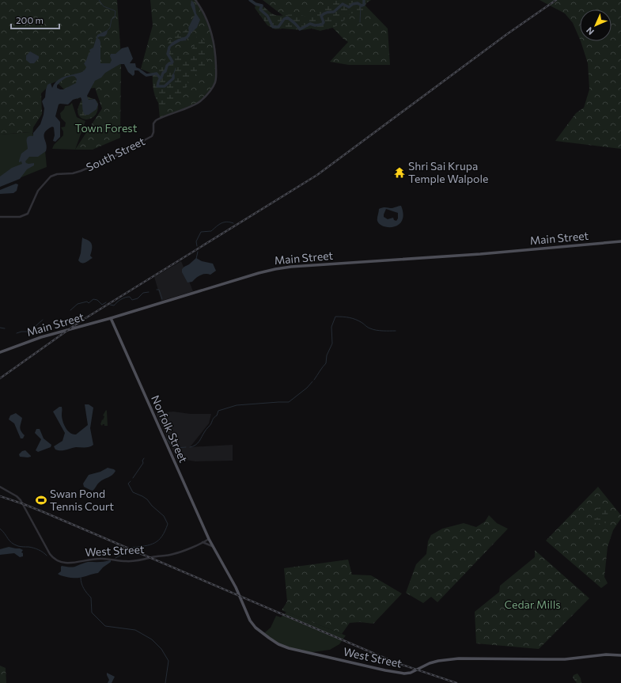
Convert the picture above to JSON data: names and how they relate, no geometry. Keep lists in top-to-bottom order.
{
  "streets": {
    "main road": ["Main Street", "Norfolk Street", "West Street"],
    "street": ["South Street"]
  },
  "crossings": [
    ["Main Street", "Norfolk Street"],
    ["Norfolk Street", "West Street"]
  ],
  "parks": ["Town Forest", "Cedar Mills"],
  "places": {
    "temple": ["Shri Sai Krupa Temple Walpole"],
    "sports": ["Swan Pond Tennis Court"]
  },
  "scale_bar": "200 m",
  "north": "bottom left"
}
